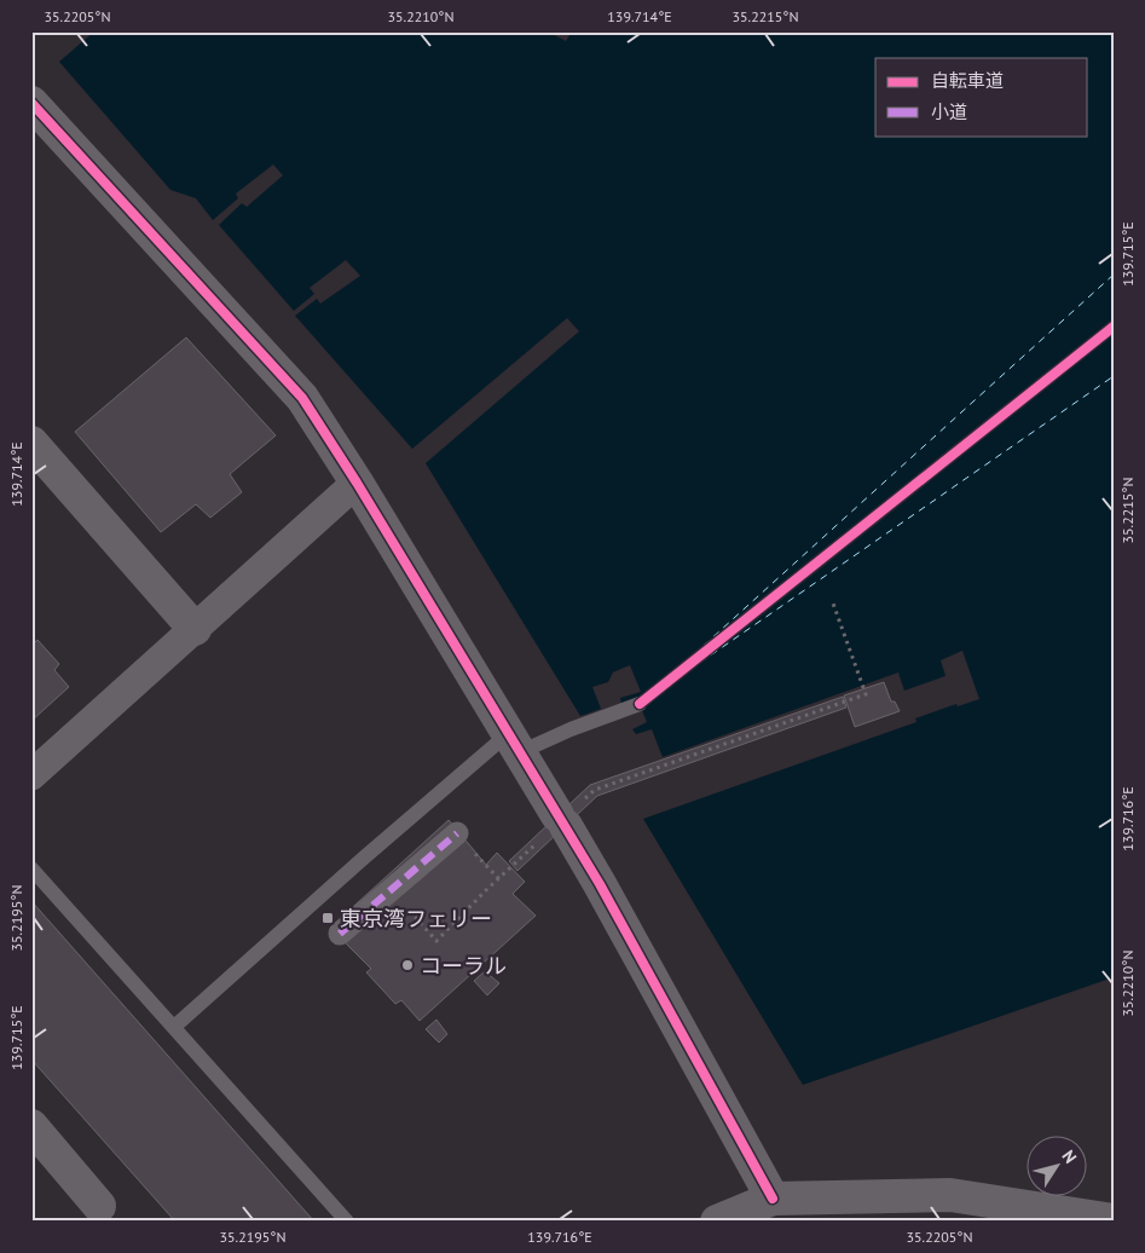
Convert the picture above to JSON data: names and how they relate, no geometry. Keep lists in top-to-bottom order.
{
  "places": {
    "transit": ["東京湾フェリー"],
    "other": ["コーラル"]
  },
  "legend": ["自転車道", "小道"],
  "north": "top right",
  "coordinates": [
    "35.2205°N",
    "35.2210°N",
    "139.714°E",
    "35.2215°N",
    "139.715°E",
    "139.716°E",
    "35.2195°N"
  ]
}
